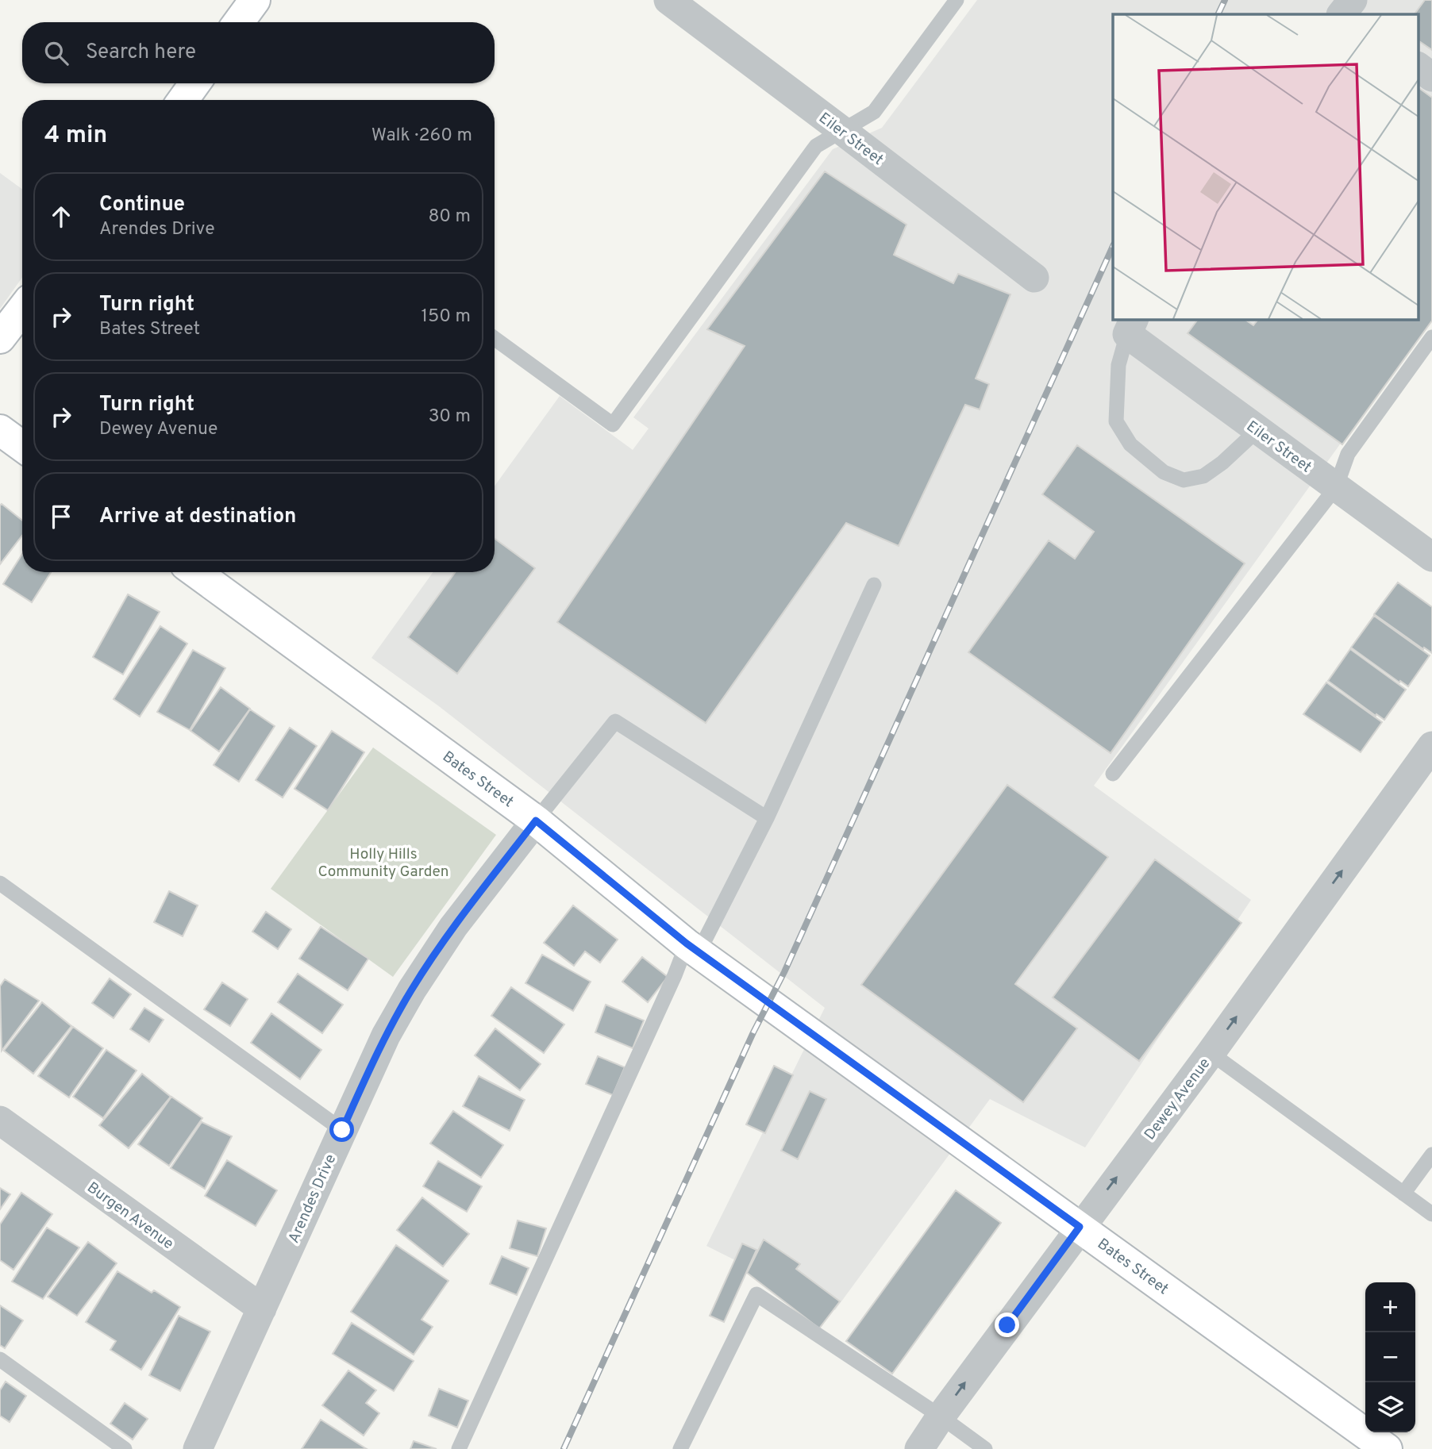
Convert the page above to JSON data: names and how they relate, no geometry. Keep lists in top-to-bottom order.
{
  "streets": {
    "main road": ["Bates Street"],
    "street": [
      "Eiler Street",
      "Dewey Avenue",
      "Arendes Drive",
      "Burgen Avenue"
    ]
  },
  "crossings": [
    ["Bates Street", "Dewey Avenue"],
    ["Bates Street", "Arendes Drive"],
    ["Arendes Drive", "Burgen Avenue"]
  ],
  "one_way": ["Dewey Avenue"],
  "parks": ["Holly Hills Community Garden"],
  "page": {
    "search": "Search here",
    "heading": ["4 min", "Walk · 260 m"],
    "list": [
      ["Continue", "Arendes Drive", "80 m"],
      ["Turn right", "Bates Street", "150 m"],
      ["Turn right", "Dewey Avenue", "30 m"],
      "Arrive at destination"
    ],
    "map_buttons": ["+", "−"]
  }
}
